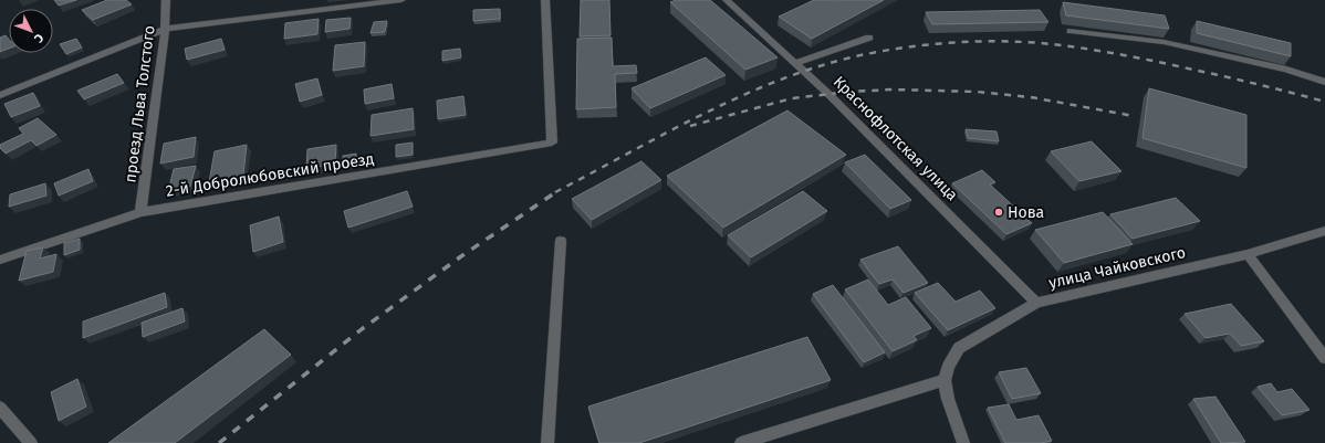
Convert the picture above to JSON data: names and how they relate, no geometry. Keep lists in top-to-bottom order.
{
  "streets": {
    "street": [
      "проезд Льва Толстого",
      "Краснофлотская улица",
      "2-й Добролюбовский проезд",
      "улица Чайковского"
    ]
  },
  "crossings": [
    ["проезд Льва Толстого", "2-й Добролюбовский проезд"],
    ["Краснофлотская улица", "улица Чайковского"]
  ],
  "places": ["Нова"],
  "north": "bottom right"
}
